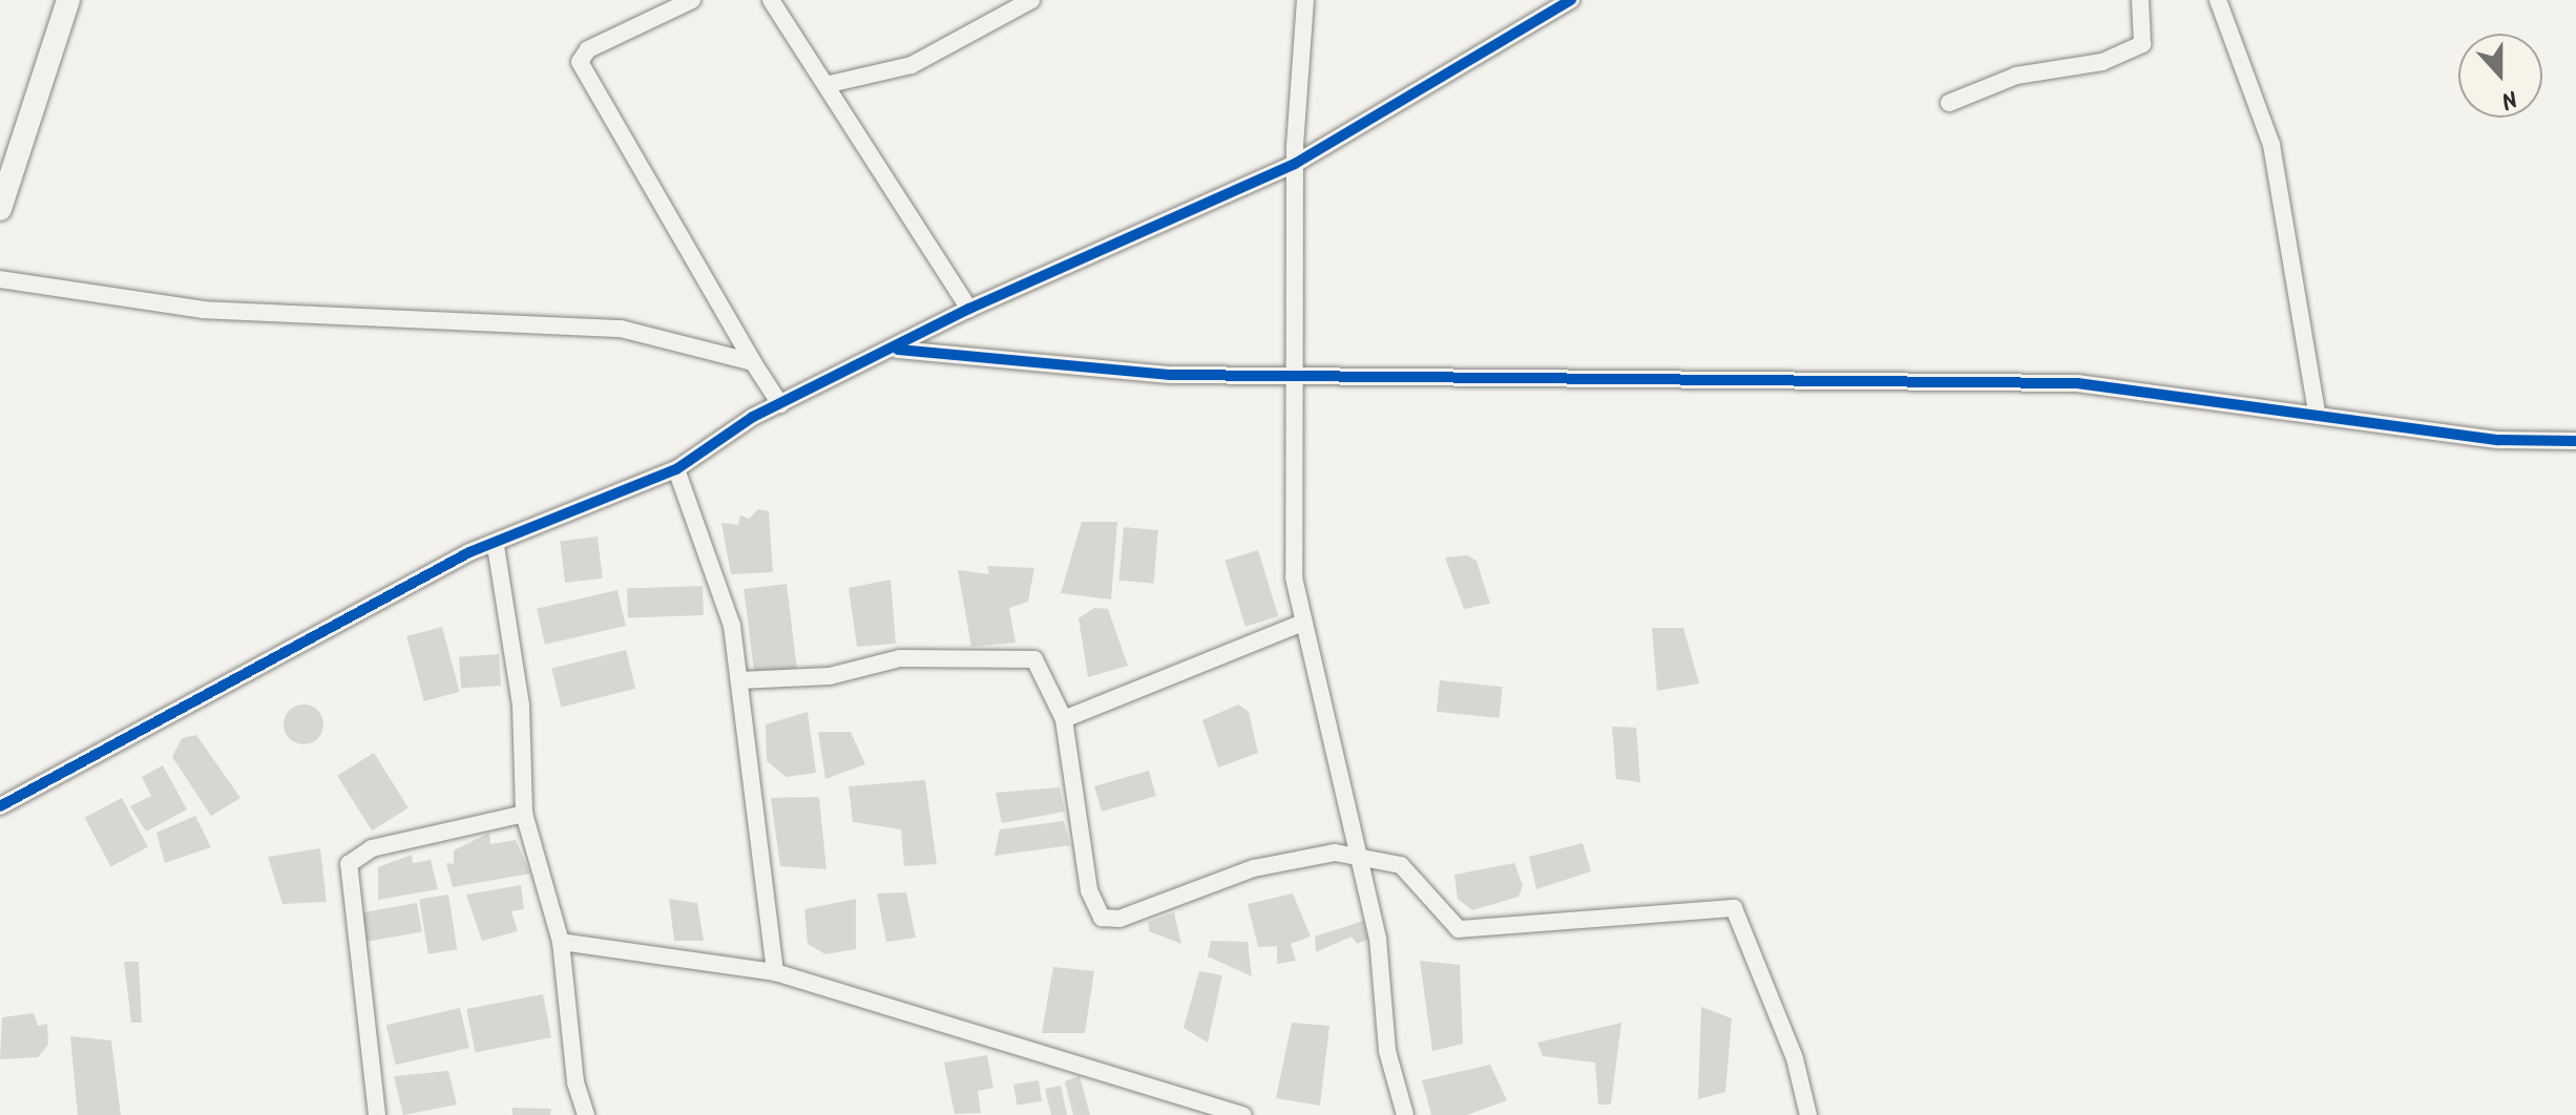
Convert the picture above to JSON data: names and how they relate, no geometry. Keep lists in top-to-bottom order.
{
  "north": "bottom"
}
